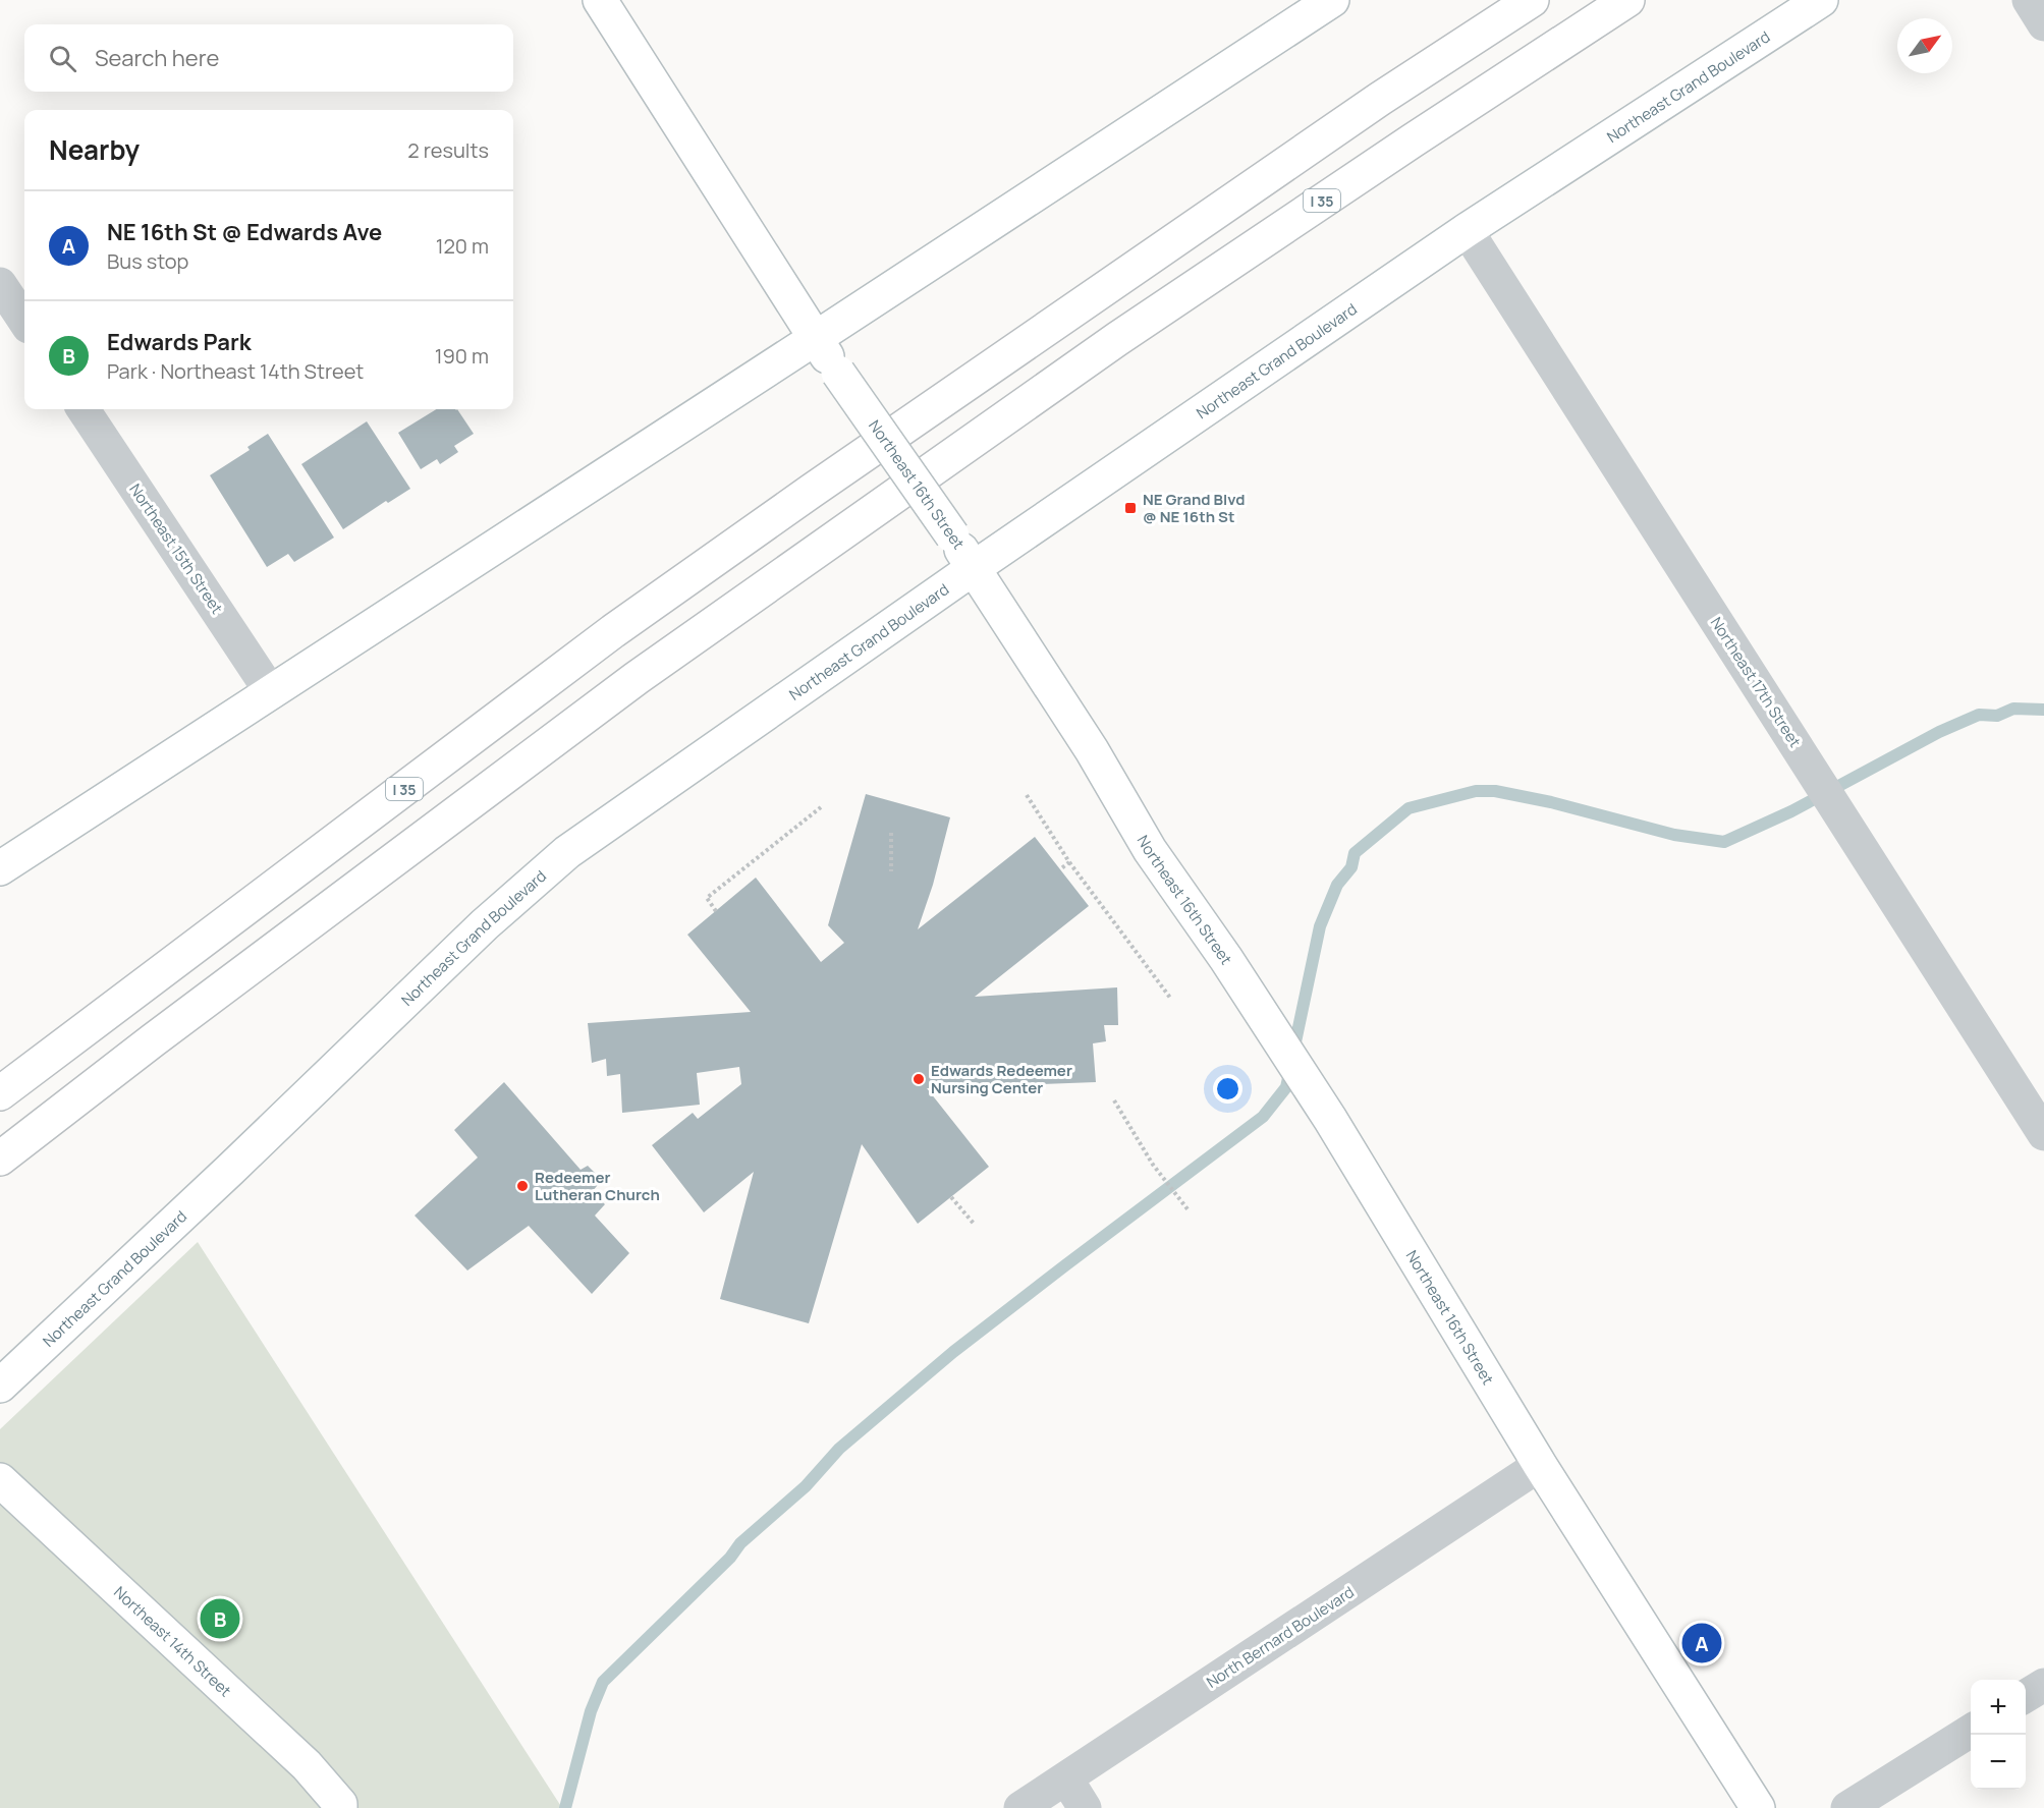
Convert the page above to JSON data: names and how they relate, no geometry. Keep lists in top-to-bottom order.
{
  "streets": {
    "main road": [
      "Northeast Grand Boulevard",
      "I 35",
      "Northeast 16th Street",
      "Northeast 14th Street"
    ],
    "street": ["Northeast 15th Street", "Northeast 17th Street", "North Bernard Boulevard"]
  },
  "crossings": [
    ["Northeast Grand Boulevard", "Northeast 16th Street"],
    ["Northeast Grand Boulevard", "Northeast 17th Street"],
    ["Northeast 16th Street", "North Bernard Boulevard"]
  ],
  "places": {
    "transit": ["NE Grand Blvd @ NE 16th St"],
    "other": ["Edwards Redeemer Nursing Center", "Redeemer Lutheran Church"]
  },
  "north": "top right",
  "page": {
    "search": "Search here",
    "heading": ["Nearby", "2 results"],
    "list": [
      {
        "mark": "A",
        "name": "NE 16th St @ Edwards Ave",
        "note": "Bus stop",
        "value": "120 m"
      },
      {
        "mark": "B",
        "name": "Edwards Park",
        "note": "Park · Northeast 14th Street",
        "value": "190 m"
      }
    ],
    "pins": ["B", "A"],
    "map_buttons": ["+", "−"]
  }
}
